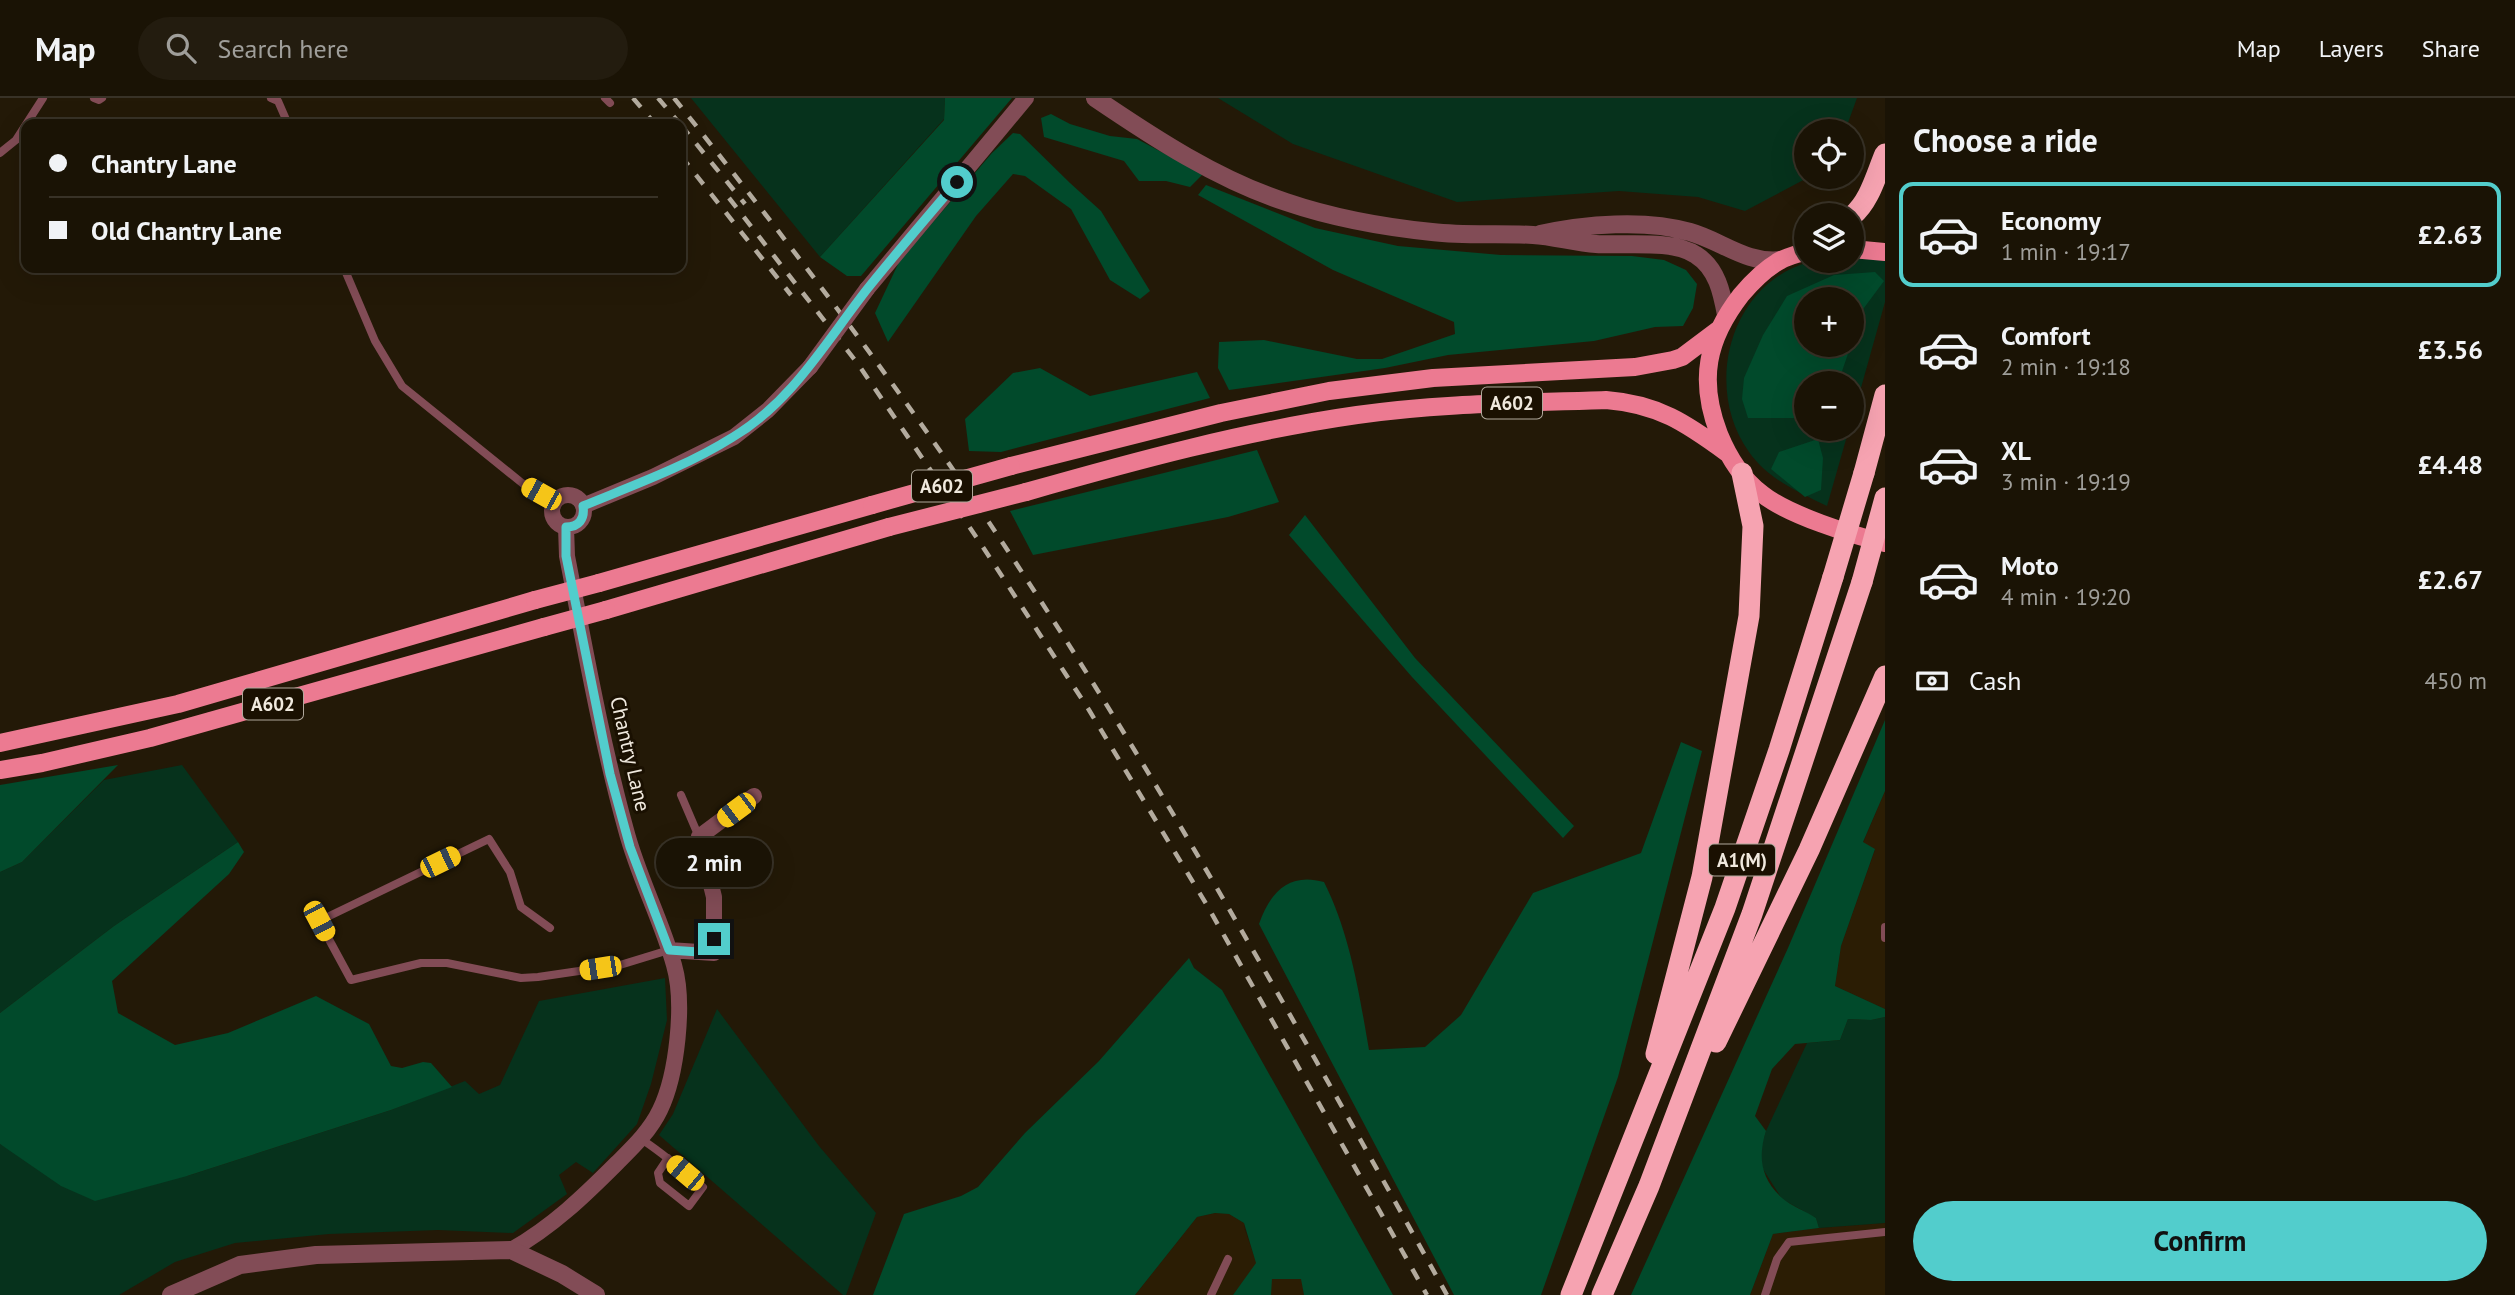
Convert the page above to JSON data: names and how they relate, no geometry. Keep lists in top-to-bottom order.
{
  "streets": {
    "highway": ["A1(M)"],
    "main road": ["A602"],
    "street": ["Chantry Lane"]
  },
  "page": {
    "header": "Map",
    "search": "Search here",
    "nav": ["Map", "Layers", "Share"],
    "heading": "Choose a ride",
    "map_buttons": ["+", "−"],
    "banner": ["Chantry Lane", "Old Chantry Lane"],
    "list": [
      {
        "name": "Economy",
        "note": "1 min · 19:17",
        "value": "£2.63"
      },
      {
        "name": "Comfort",
        "note": "2 min · 19:18",
        "value": "£3.56"
      },
      {
        "name": "XL",
        "note": "3 min · 19:19",
        "value": "£4.48"
      },
      {
        "name": "Moto",
        "note": "4 min · 19:20",
        "value": "£2.67"
      }
    ],
    "pay": ["Cash", "450 m"],
    "bubble": "2 min",
    "buttons": "Confirm"
  }
}
